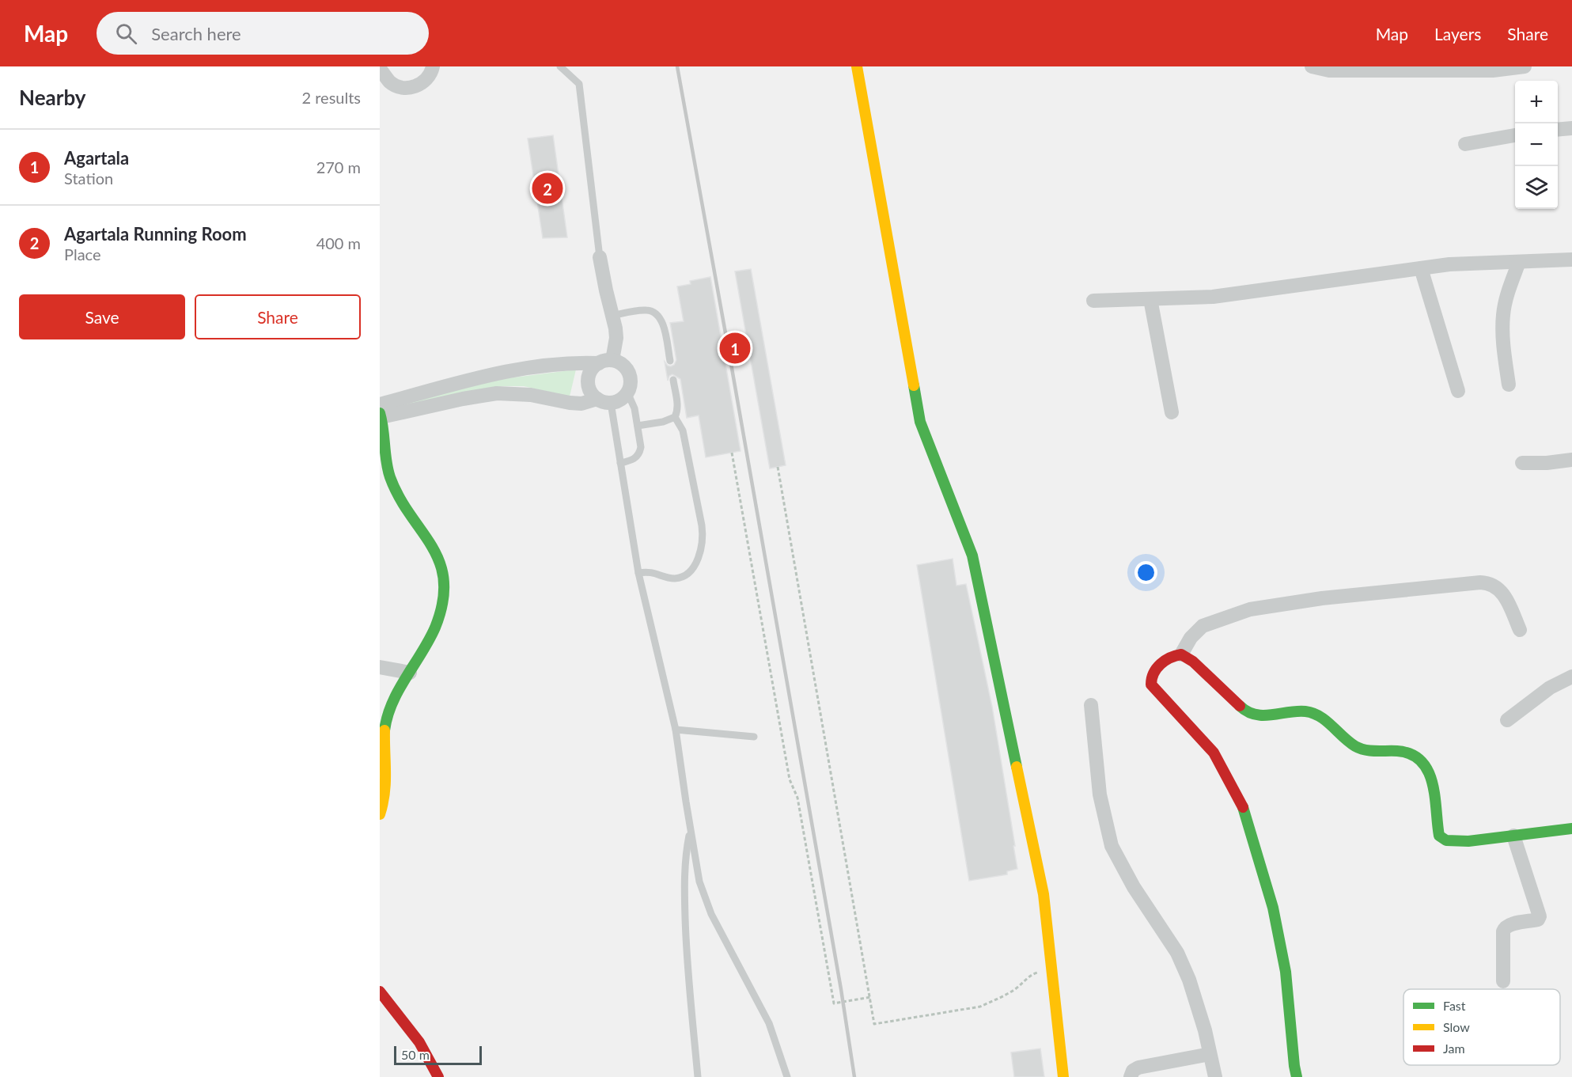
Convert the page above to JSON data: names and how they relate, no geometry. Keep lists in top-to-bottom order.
{
  "legend": ["Fast", "Slow", "Jam"],
  "scale_bar": "50 m",
  "page": {
    "header": "Map",
    "search": "Search here",
    "nav": ["Map", "Layers", "Share"],
    "heading": ["Nearby", "2 results"],
    "map_buttons": ["+", "−"],
    "list": [
      {
        "mark": "1",
        "name": "Agartala",
        "note": "Station",
        "value": "270 m"
      },
      {
        "mark": "2",
        "name": "Agartala Running Room",
        "note": "Place",
        "value": "400 m"
      }
    ],
    "pins": ["2", "1"],
    "buttons": ["Save", "Share"],
    "scale": "50 m"
  }
}
